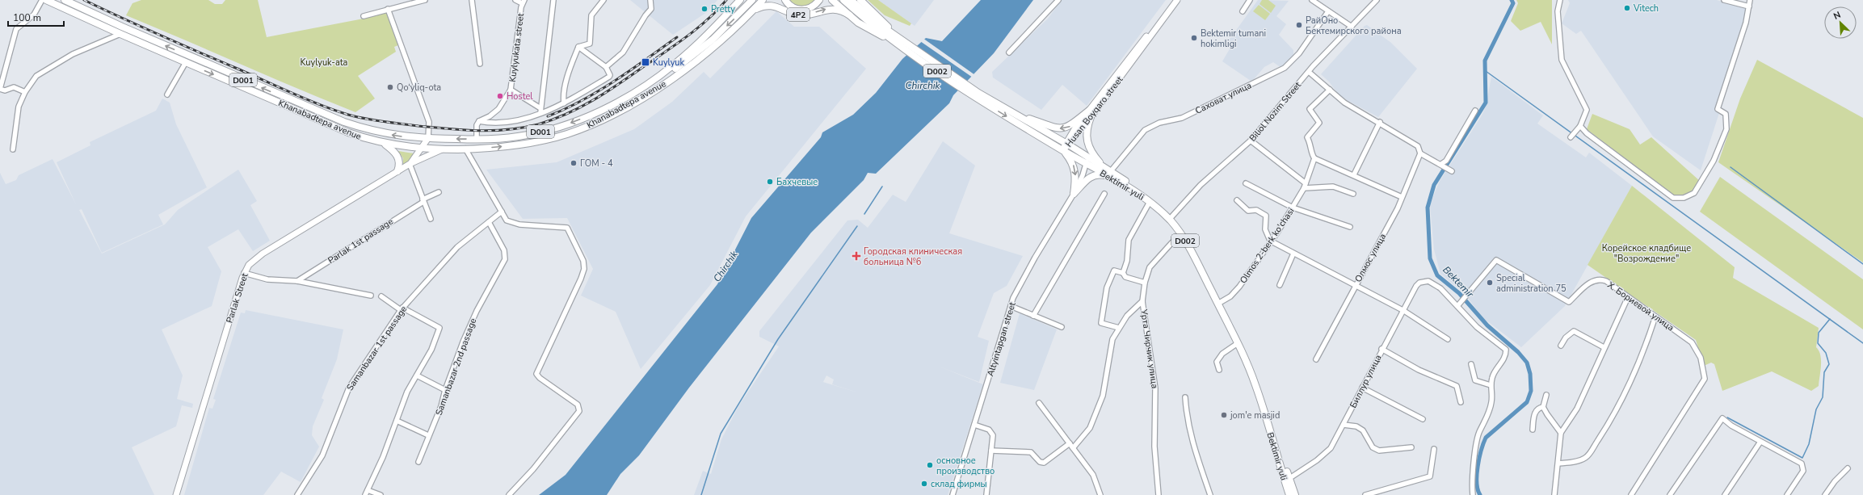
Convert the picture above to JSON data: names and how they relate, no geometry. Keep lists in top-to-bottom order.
{
  "streets": {
    "highway": [
      "4P2",
      "D002",
      "D001",
      "Khanabadtepa avenue",
      "Bektimir yuli"
    ],
    "main road": ["Husan Boyqaro street", "Parlak Street"],
    "street": [
      "Kuylyukata street",
      "Саховат улица",
      "Biliol Nozim Street",
      "Parlak 1st passage",
      "Olmos 2-berk ko'chasi",
      "Олмос улица",
      "Х. Бориевой улица",
      "Altyintapgan street",
      "Samanbazar 1st passage",
      "Урта Чирчик улица",
      "Samanbazar 2nd passage",
      "Биллур улица"
    ]
  },
  "crossings": [
    ["4P2", "D002"],
    ["4P2", "Khanabadtepa avenue"],
    ["4P2", "Bektimir yuli"],
    ["D002", "Bektimir yuli"],
    ["Саховат улица", "Bektimir yuli"],
    ["Khanabadtepa avenue", "Parlak Street"],
    ["Husan Boyqaro street", "Bektimir yuli"],
    ["Biliol Nozim Street", "Bektimir yuli"],
    ["Bektimir yuli", "Olmos 2-berk ko'chasi"],
    ["Bektimir yuli", "Altyintapgan street"],
    ["Bektimir yuli", "Урта Чирчик улица"],
    ["Bektimir yuli", "Биллур улица"],
    ["Х. Бориевой улица", "Биллур улица"],
    ["Samanbazar 1st passage", "Samanbazar 2nd passage"]
  ],
  "water": ["Chirchik", "Bektemir"],
  "parks": ["Kuylyuk-ata", "Корейское кладбище \"Возрождение\""],
  "places": {
    "other": [
      "Vitech",
      "Pretty",
      "РайОно Бектемирского района",
      "Bektemir tumani hokimligi",
      "Qo‘yliq-ota",
      "Hostel",
      "ГОМ - 4",
      "Бахчевые",
      "Special administration 75",
      "jom'e masjid",
      "основное производство",
      "склад фирмы"
    ],
    "transit": ["Kuylyuk"],
    "health": ["Городская клиническая больница №6"]
  },
  "scale_bar": "100 m",
  "north": "top left"
}
